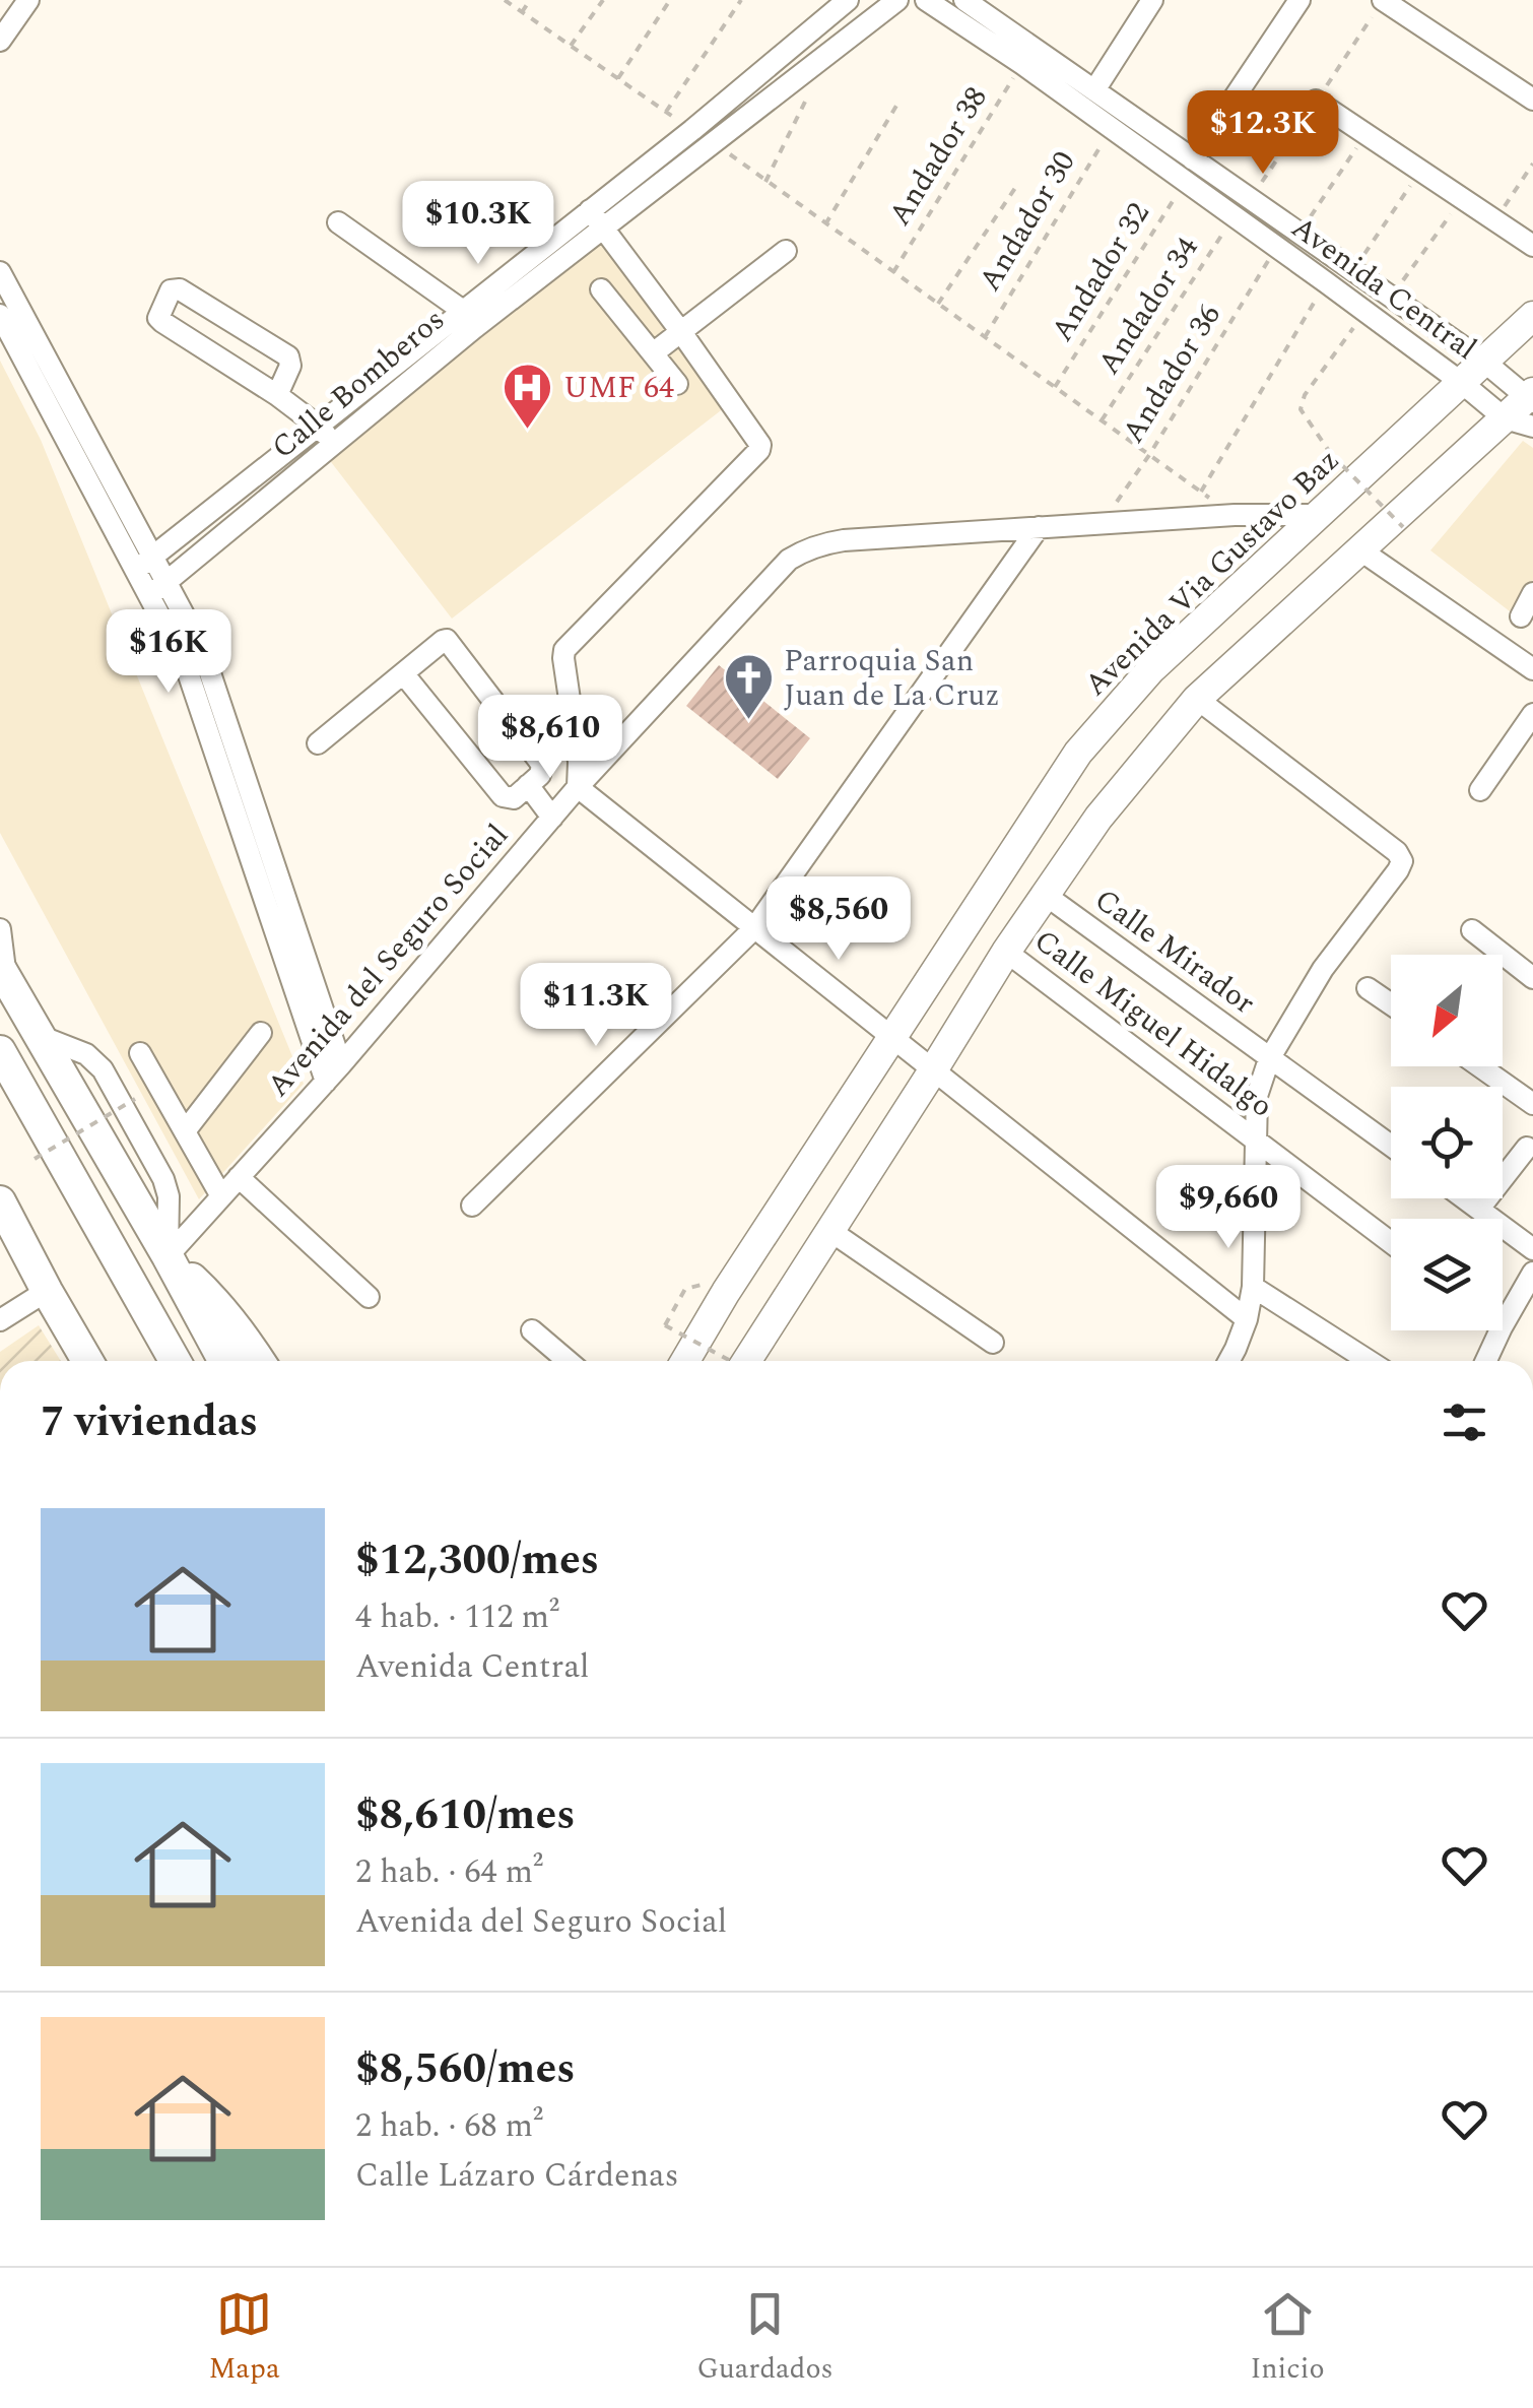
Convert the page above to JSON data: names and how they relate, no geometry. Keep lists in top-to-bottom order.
{
  "streets": {
    "main road": ["Avenida Via Gustavo Baz"],
    "street": [
      "Avenida Central",
      "Calle Bomberos",
      "Calle Mirador",
      "Avenida del Seguro Social",
      "Calle Miguel Hidalgo"
    ],
    "path": [
      "Andador 38",
      "Andador 30",
      "Andador 32",
      "Andador 34",
      "Andador 36"
    ]
  },
  "crossings": [
    ["Andador 38", "Avenida Central"],
    ["Andador 30", "Avenida Central"],
    ["Andador 32", "Avenida Central"],
    ["Avenida Central", "Andador 34"],
    ["Avenida Central", "Andador 36"],
    ["Avenida Central", "Avenida Via Gustavo Baz"],
    ["Andador 36", "Avenida del Seguro Social"],
    ["Avenida Via Gustavo Baz", "Avenida del Seguro Social"]
  ],
  "places": {
    "hospital": ["UMF 64"],
    "church": ["Parroquia San Juan de La Cruz"]
  },
  "north": "bottom left",
  "page": {
    "price": [
      "$12.3K",
      "$10.3K",
      "$16K",
      "$8,610",
      "$8,560",
      "$11.3K",
      "$9,660"
    ],
    "heading": "7 viviendas",
    "list": [
      {
        "name": "$12,300/mes",
        "note": "4 hab. · 112 m² · Avenida Central"
      },
      {
        "name": "$8,610/mes",
        "note": "2 hab. · 64 m² · Avenida del Seguro Social"
      },
      {
        "name": "$8,560/mes",
        "note": "2 hab. · 68 m² · Calle Lázaro Cárdenas"
      }
    ],
    "tabs": ["Mapa", "Guardados", "Inicio"]
  }
}
